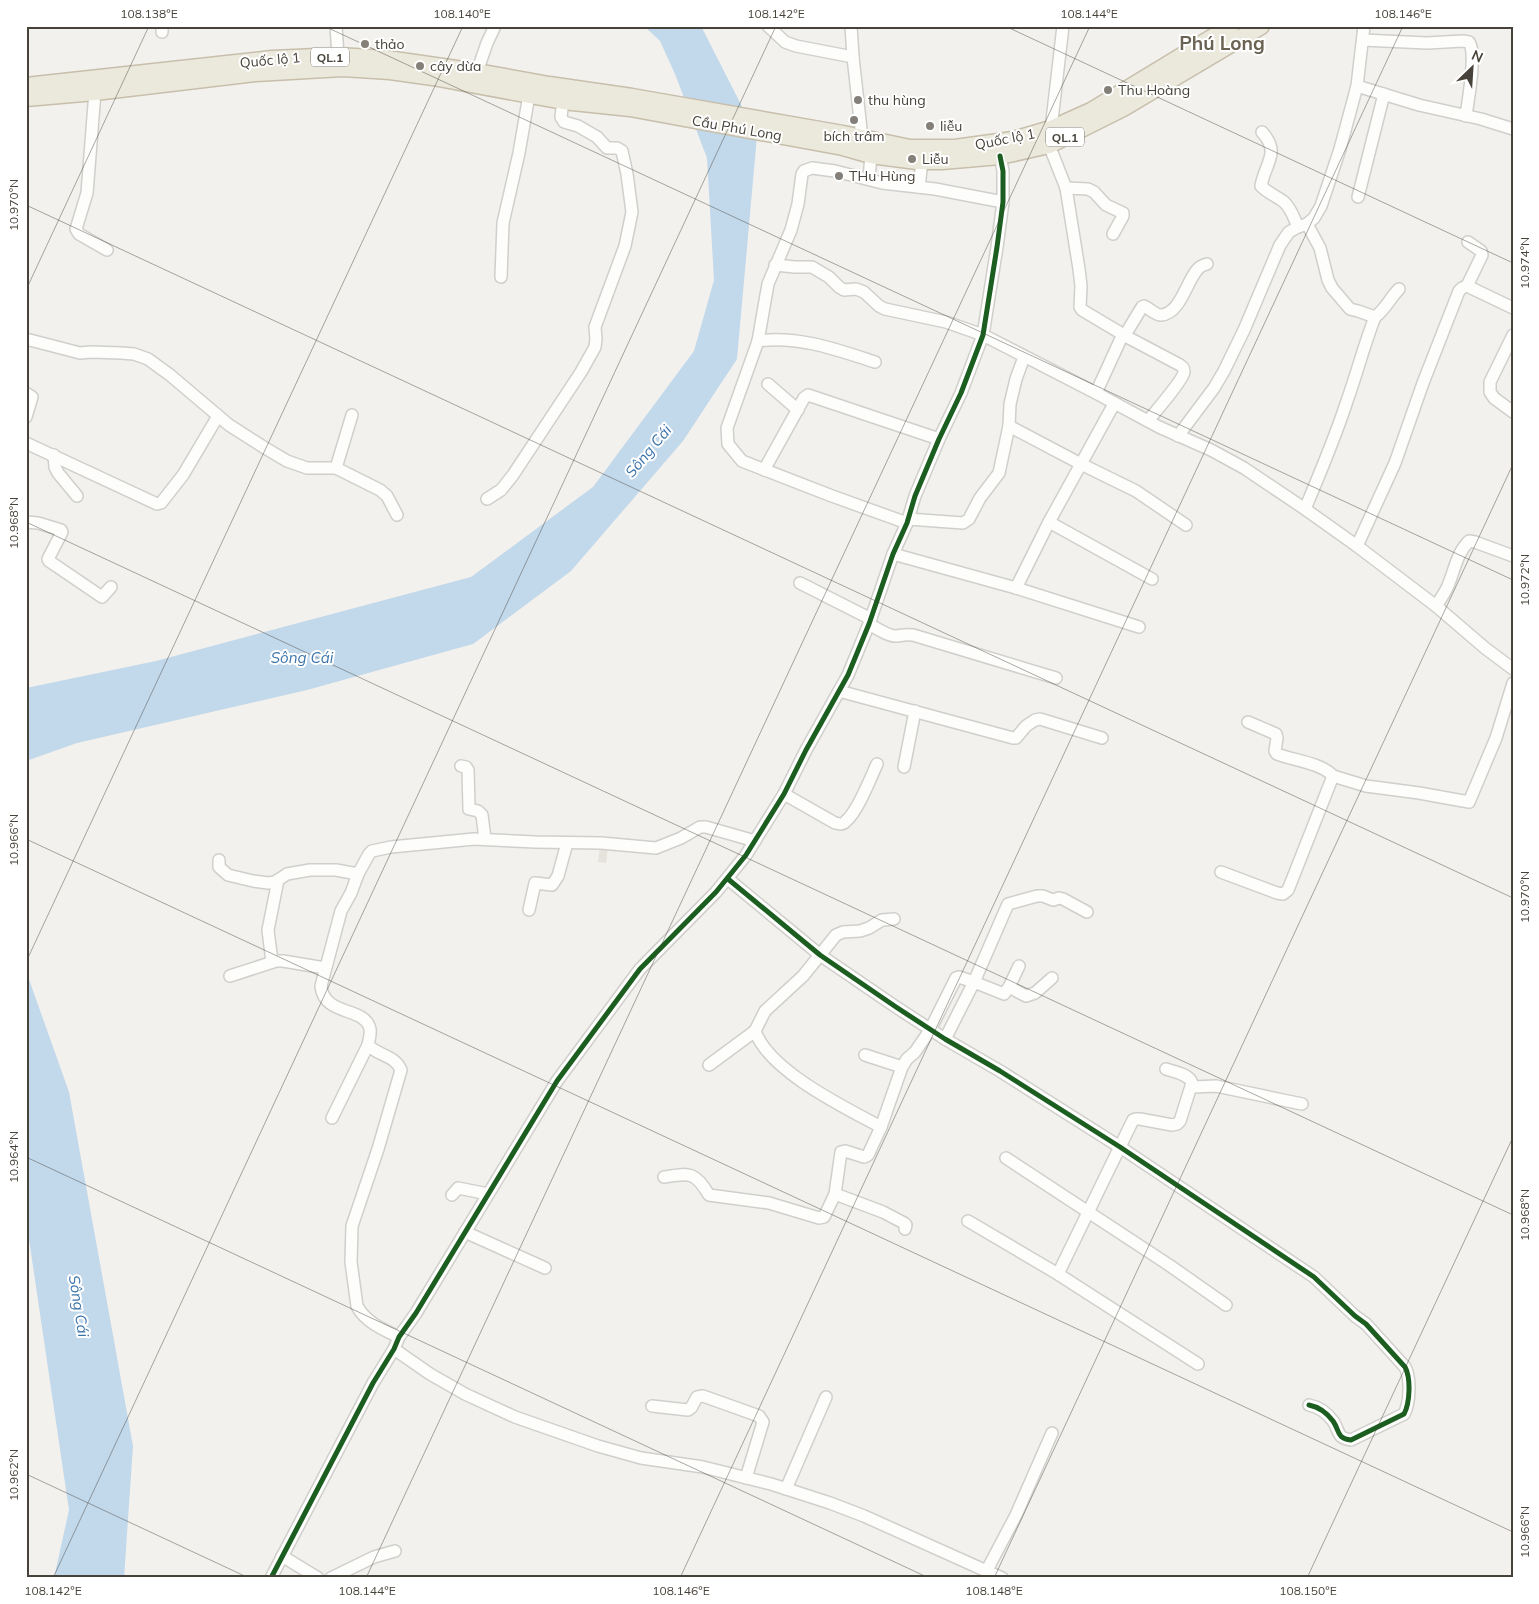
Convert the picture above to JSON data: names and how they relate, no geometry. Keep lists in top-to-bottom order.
{
  "streets": {
    "highway": ["QL.1", "Quốc lộ 1", "Cầu Phú Long"]
  },
  "crossings": [
    ["Quốc lộ 1", "Cầu Phú Long"]
  ],
  "districts": ["Phú Long"],
  "water": ["Sông Cái"],
  "places": [
    "thảo",
    "cây dừa",
    "Thu Hoàng",
    "thu hùng",
    "bích trâm",
    "liễu",
    "Liễu",
    "THu Hùng"
  ],
  "north": "top right",
  "coordinates": [
    "108.138°E",
    "108.140°E",
    "108.142°E",
    "108.144°E",
    "108.146°E",
    "10.970°N",
    "10.974°N",
    "10.968°N",
    "10.972°N",
    "10.966°N",
    "10.964°N",
    "10.962°N",
    "108.148°E",
    "108.150°E"
  ]
}
